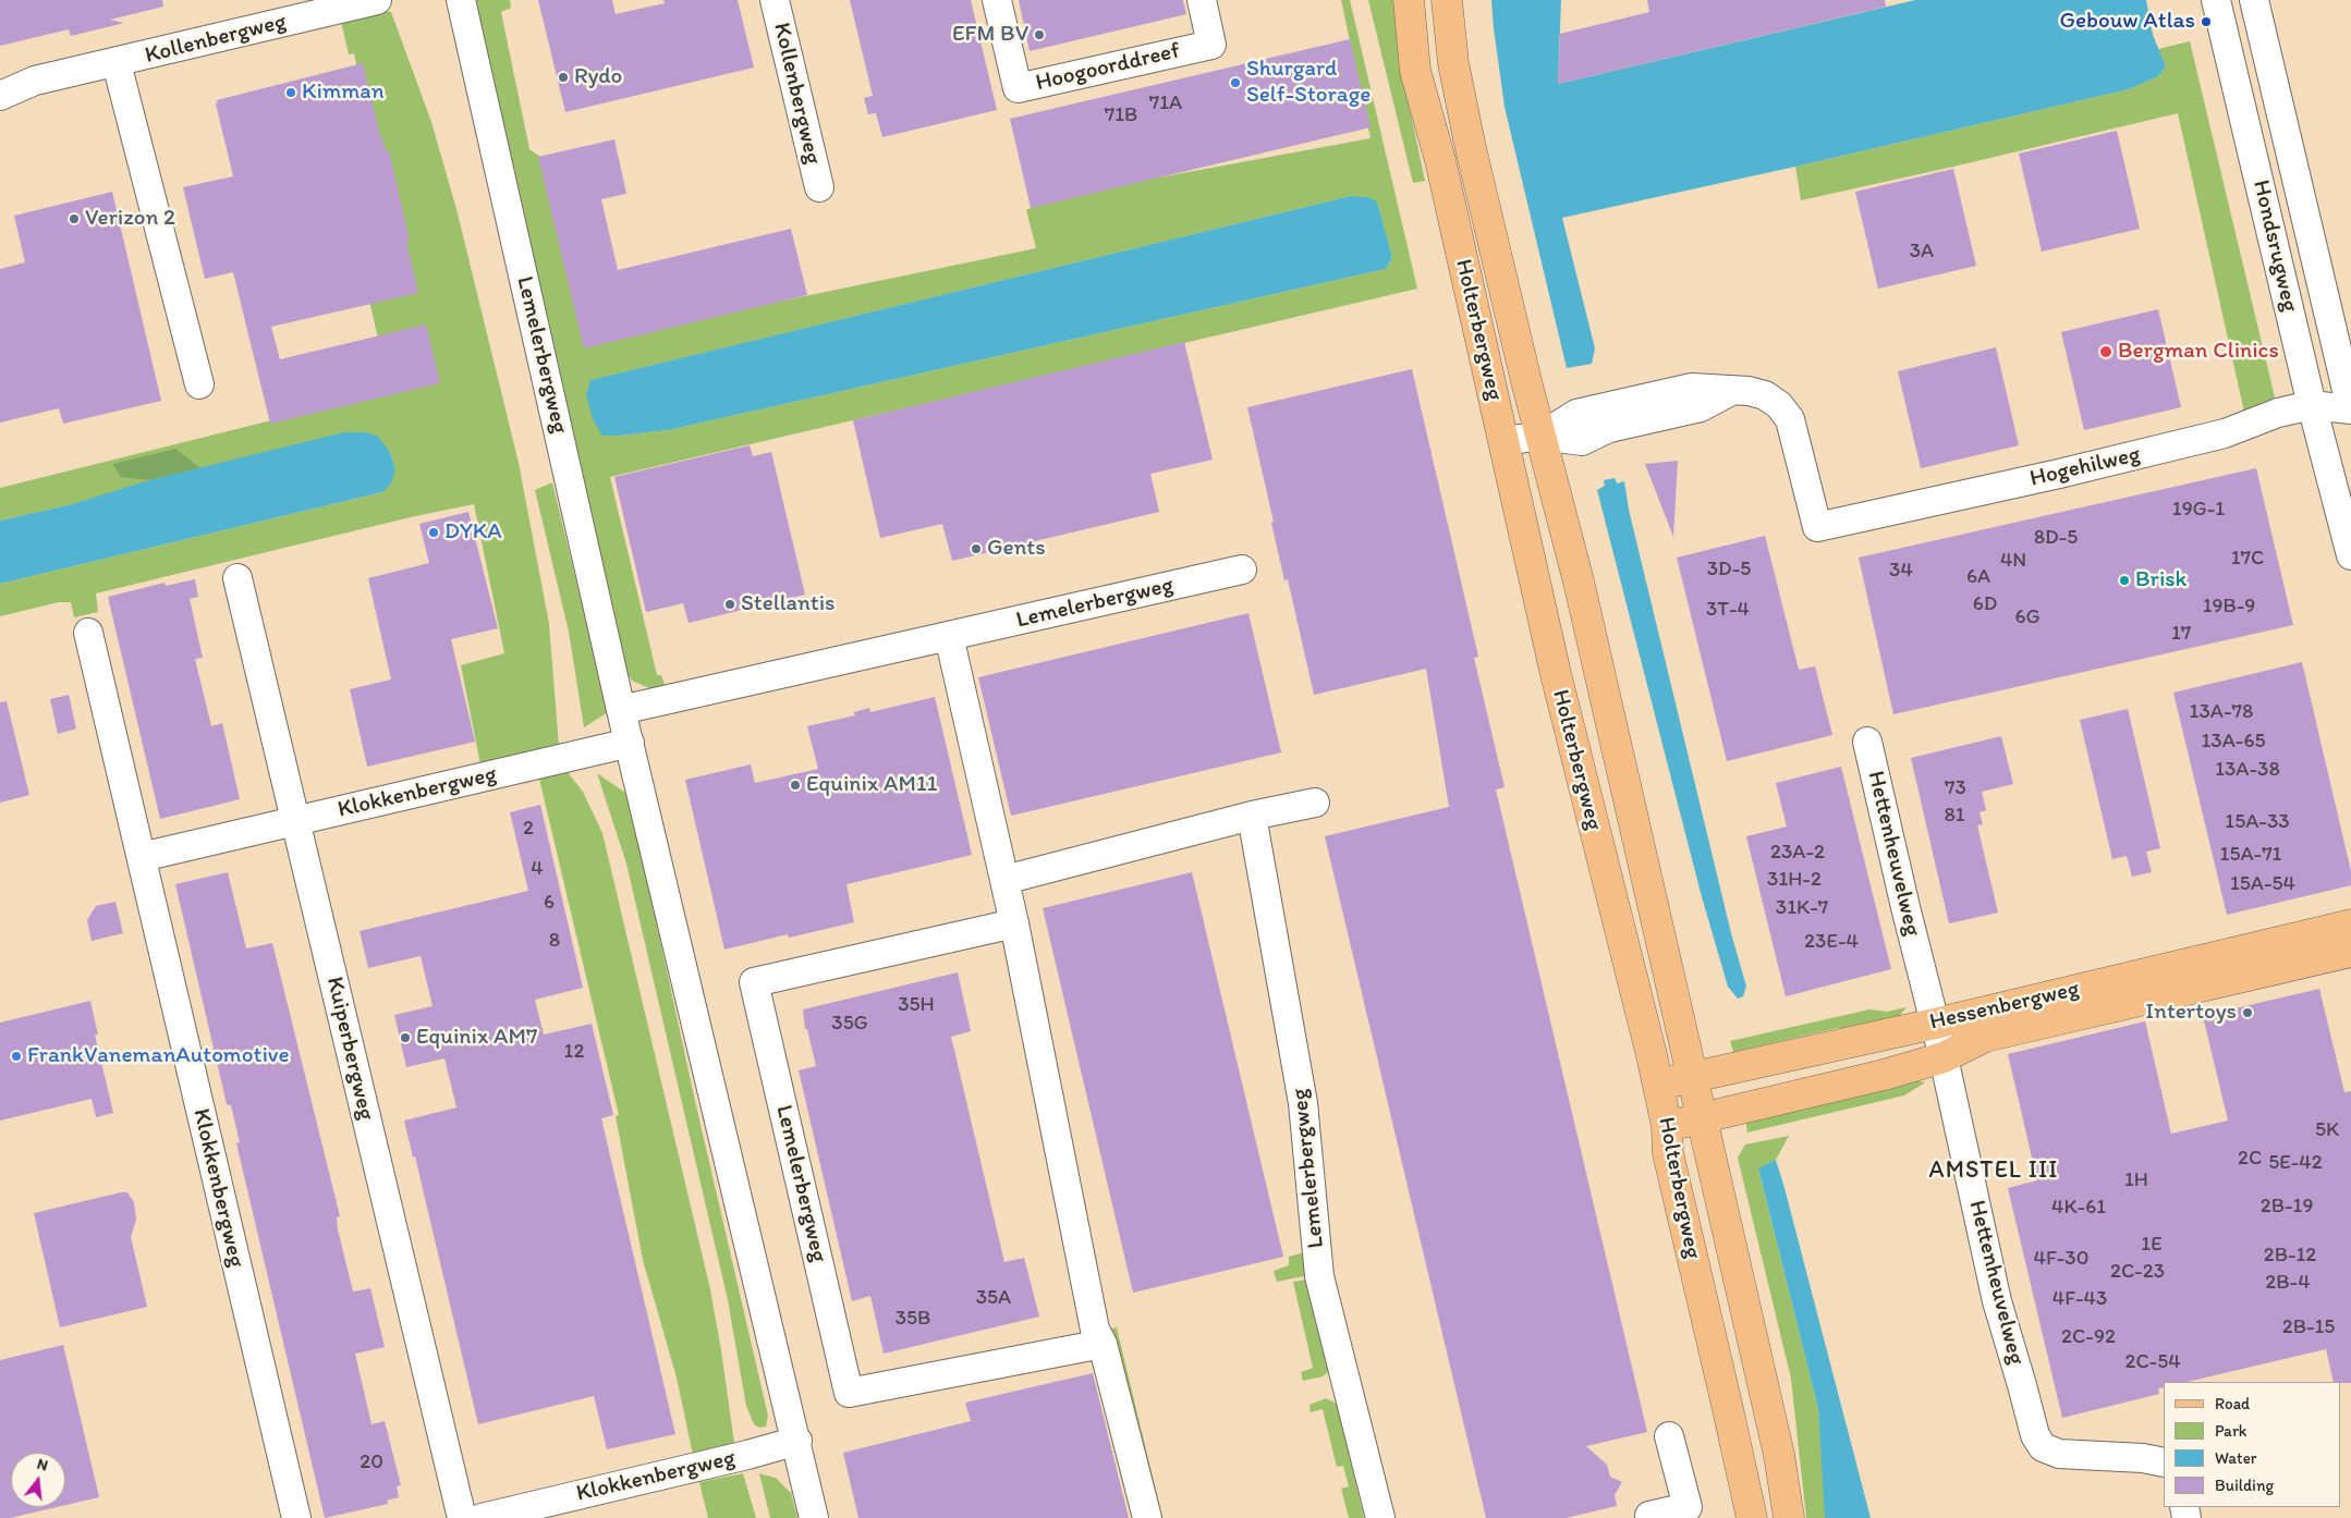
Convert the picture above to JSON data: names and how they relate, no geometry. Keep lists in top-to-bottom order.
{
  "streets": {
    "main road": ["Holterbergweg", "Hessenbergweg"],
    "street": [
      "Kollenbergweg",
      "Hoogoorddreef",
      "Hondsrugweg",
      "Lemelerbergweg",
      "Hogehilweg",
      "Klokkenbergweg",
      "Hettenheuvelweg",
      "Kuiperbergweg"
    ]
  },
  "crossings": [
    ["Hondsrugweg", "Hogehilweg"],
    ["Holterbergweg", "Hogehilweg"],
    ["Holterbergweg", "Hessenbergweg"],
    ["Lemelerbergweg", "Klokkenbergweg"],
    ["Klokkenbergweg", "Kuiperbergweg"],
    ["Hettenheuvelweg", "Hessenbergweg"]
  ],
  "districts": ["AMSTEL III"],
  "places": [
    "Gebouw Atlas",
    "EFM BV",
    "Rydo",
    "Shurgard Self-Storage",
    "Kimman",
    "Verizon 2",
    "Bergman Clinics",
    "DYKA",
    "Gents",
    "Brisk",
    "Stellantis",
    "Equinix AM11",
    "Intertoys",
    "Equinix AM7",
    "FrankVanemanAutomotive"
  ],
  "house_numbers": [
    "71A",
    "71B",
    "3A",
    "19G-1",
    "8D-5",
    "17C",
    "4N",
    "3D-5",
    "34",
    "6A",
    "6D",
    "19B-9",
    "3T-4",
    "6G",
    "17",
    "13A-78",
    "13A-65",
    "13A-38",
    "73",
    "81",
    "15A-33",
    "2",
    "23A-2",
    "15A-71",
    "4",
    "31H-2",
    "15A-54",
    "6",
    "31K-7",
    "8",
    "23E-4",
    "35H",
    "35G",
    "12",
    "5K",
    "2C",
    "5E-42",
    "1H",
    "2B-19",
    "4K-61",
    "1E",
    "2B-12",
    "4F-30",
    "2C-23",
    "2B-4",
    "35A",
    "4F-43",
    "35B",
    "2B-15",
    "2C-92",
    "2C-54",
    "20"
  ],
  "legend": [
    "Road",
    "Park",
    "Water",
    "Building"
  ],
  "north": "top"
}
